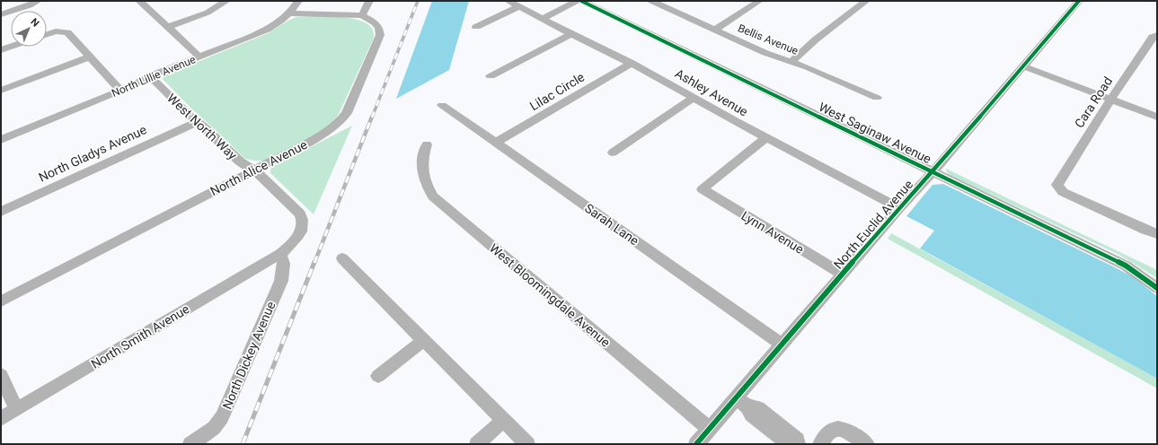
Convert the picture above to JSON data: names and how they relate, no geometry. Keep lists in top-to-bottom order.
{
  "streets": {
    "street": [
      "Bellis Avenue",
      "North Lillie Avenue",
      "Lilac Circle",
      "Ashley Avenue",
      "Cara Road",
      "West North Way",
      "West Saginaw Avenue",
      "North Gladys Avenue",
      "North Alice Avenue",
      "Sarah Lane",
      "North Euclid Avenue",
      "Lynn Avenue",
      "West Bloomingdale Avenue",
      "North Smith Avenue",
      "North Dickey Avenue"
    ]
  },
  "crossings": [
    ["North Lillie Avenue", "West North Way"],
    ["Lilac Circle", "Ashley Avenue"],
    ["Lilac Circle", "Sarah Lane"],
    ["Ashley Avenue", "North Euclid Avenue"],
    ["Ashley Avenue", "Lynn Avenue"],
    ["West North Way", "North Gladys Avenue"],
    ["West North Way", "North Alice Avenue"],
    ["West North Way", "North Smith Avenue"],
    ["West North Way", "North Dickey Avenue"],
    ["West Saginaw Avenue", "North Euclid Avenue"],
    ["Sarah Lane", "North Euclid Avenue"],
    ["North Euclid Avenue", "Lynn Avenue"],
    ["North Euclid Avenue", "West Bloomingdale Avenue"],
    ["North Smith Avenue", "North Dickey Avenue"]
  ],
  "north": "top right"
}
